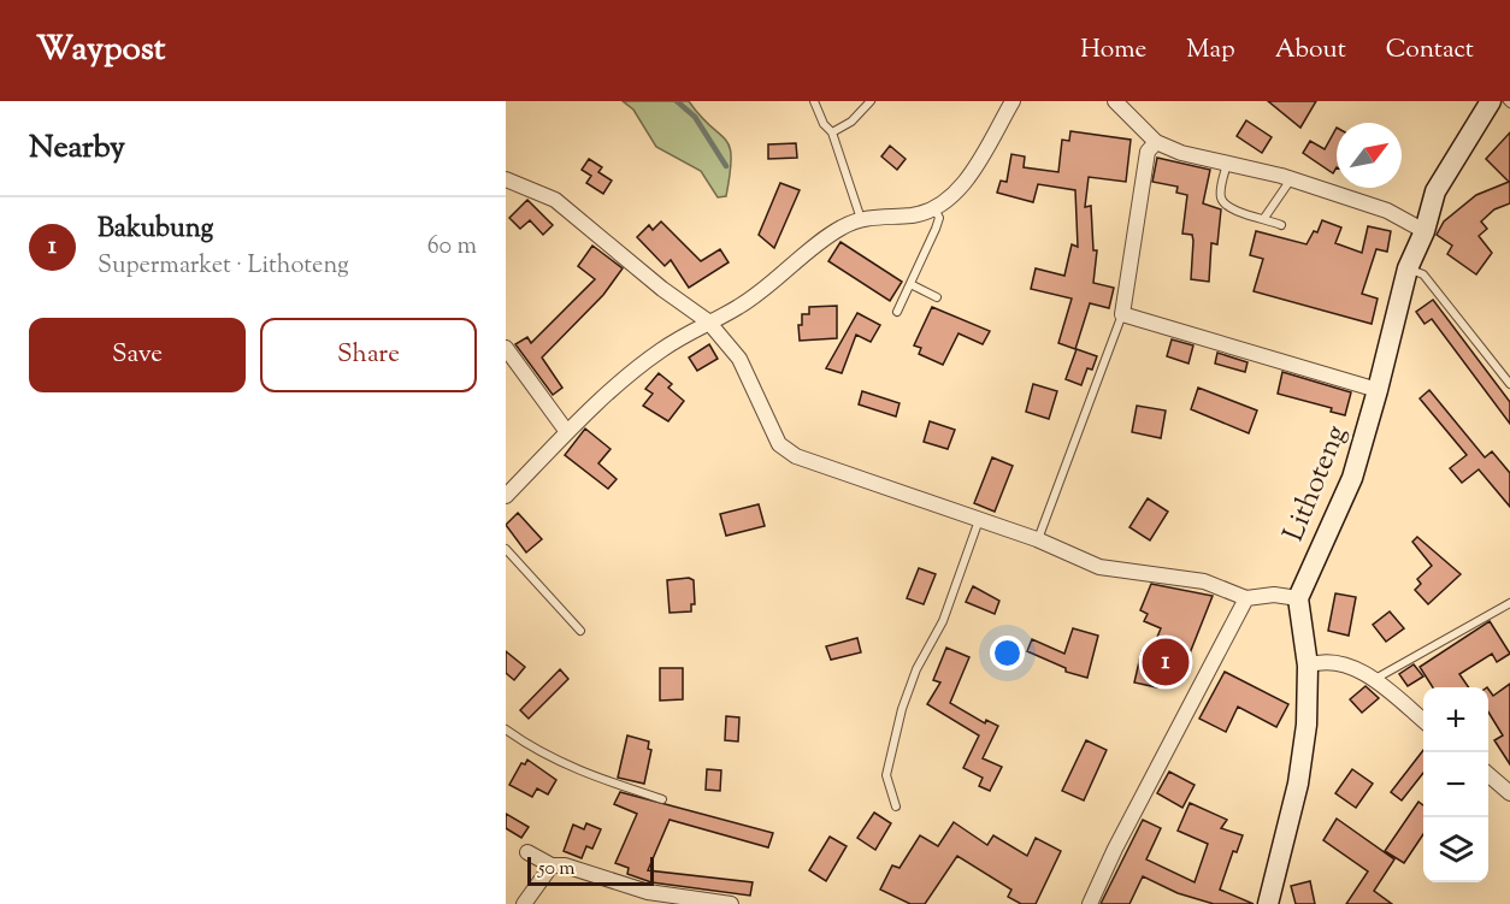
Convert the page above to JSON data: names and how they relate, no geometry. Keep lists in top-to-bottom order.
{
  "streets": {
    "main road": ["Lithoteng"]
  },
  "scale_bar": "50 m",
  "north": "top right",
  "page": {
    "header": "Waypost",
    "nav": [
      "Home",
      "Map",
      "About",
      "Contact"
    ],
    "heading": "Nearby",
    "list": [
      {
        "mark": "1",
        "name": "Bakubung",
        "note": "Supermarket · Lithoteng",
        "value": "60 m"
      }
    ],
    "buttons": ["Save", "Share"],
    "pins": "1",
    "map_buttons": ["+", "−"],
    "scale": "50 m"
  }
}
